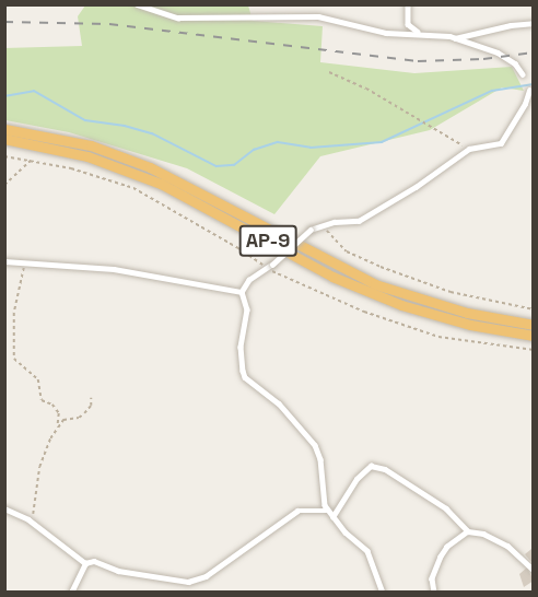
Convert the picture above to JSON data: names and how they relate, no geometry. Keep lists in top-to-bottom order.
{
  "streets": {
    "highway": ["AP-9"]
  }
}
